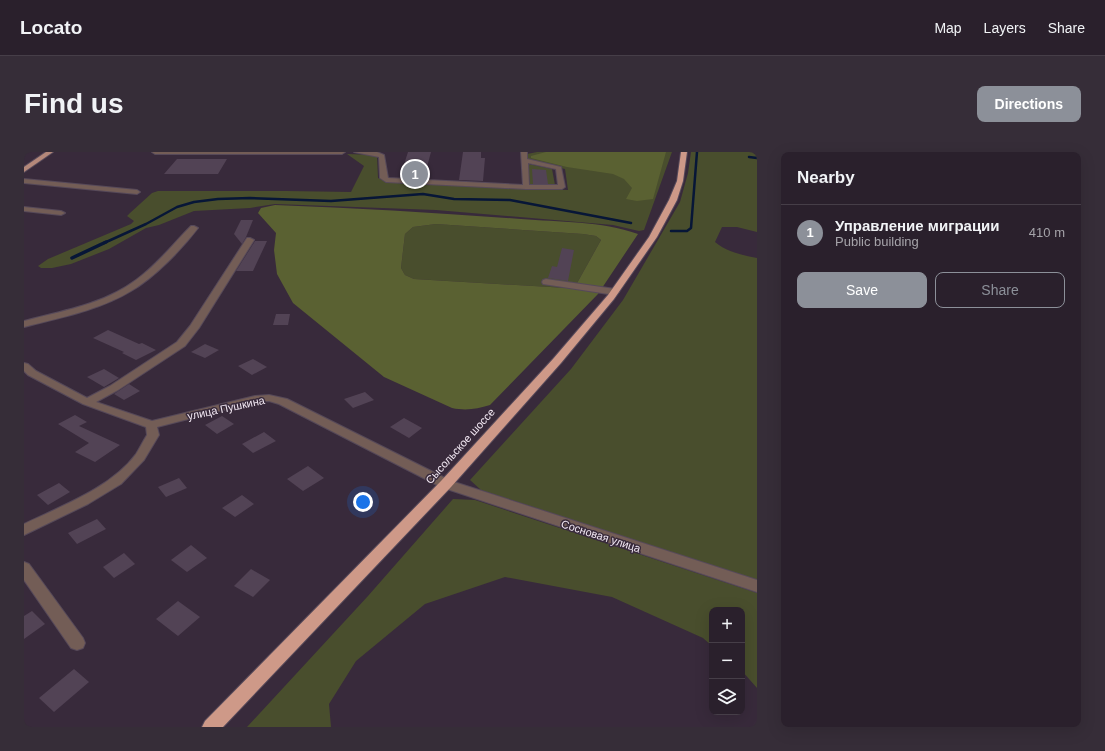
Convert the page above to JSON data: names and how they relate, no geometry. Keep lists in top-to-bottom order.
{
  "streets": {
    "highway": ["Сысольское шоссе"],
    "street": ["улица Пушкина", "Сосновая улица"]
  },
  "crossings": [
    ["улица Пушкина", "Сысольское шоссе"],
    ["улица Пушкина", "Сосновая улица"],
    ["Сысольское шоссе", "Сосновая улица"]
  ],
  "page": {
    "header": "Locato",
    "nav": ["Map", "Layers", "Share"],
    "buttons": [
      "Directions",
      ["Save", "Share"]
    ],
    "title": "Find us",
    "heading": "Nearby",
    "pins": "1",
    "list": [
      {
        "mark": "1",
        "name": "Управление миграции",
        "note": "Public building",
        "value": "410 m"
      }
    ],
    "map_buttons": ["+", "−"]
  }
}
